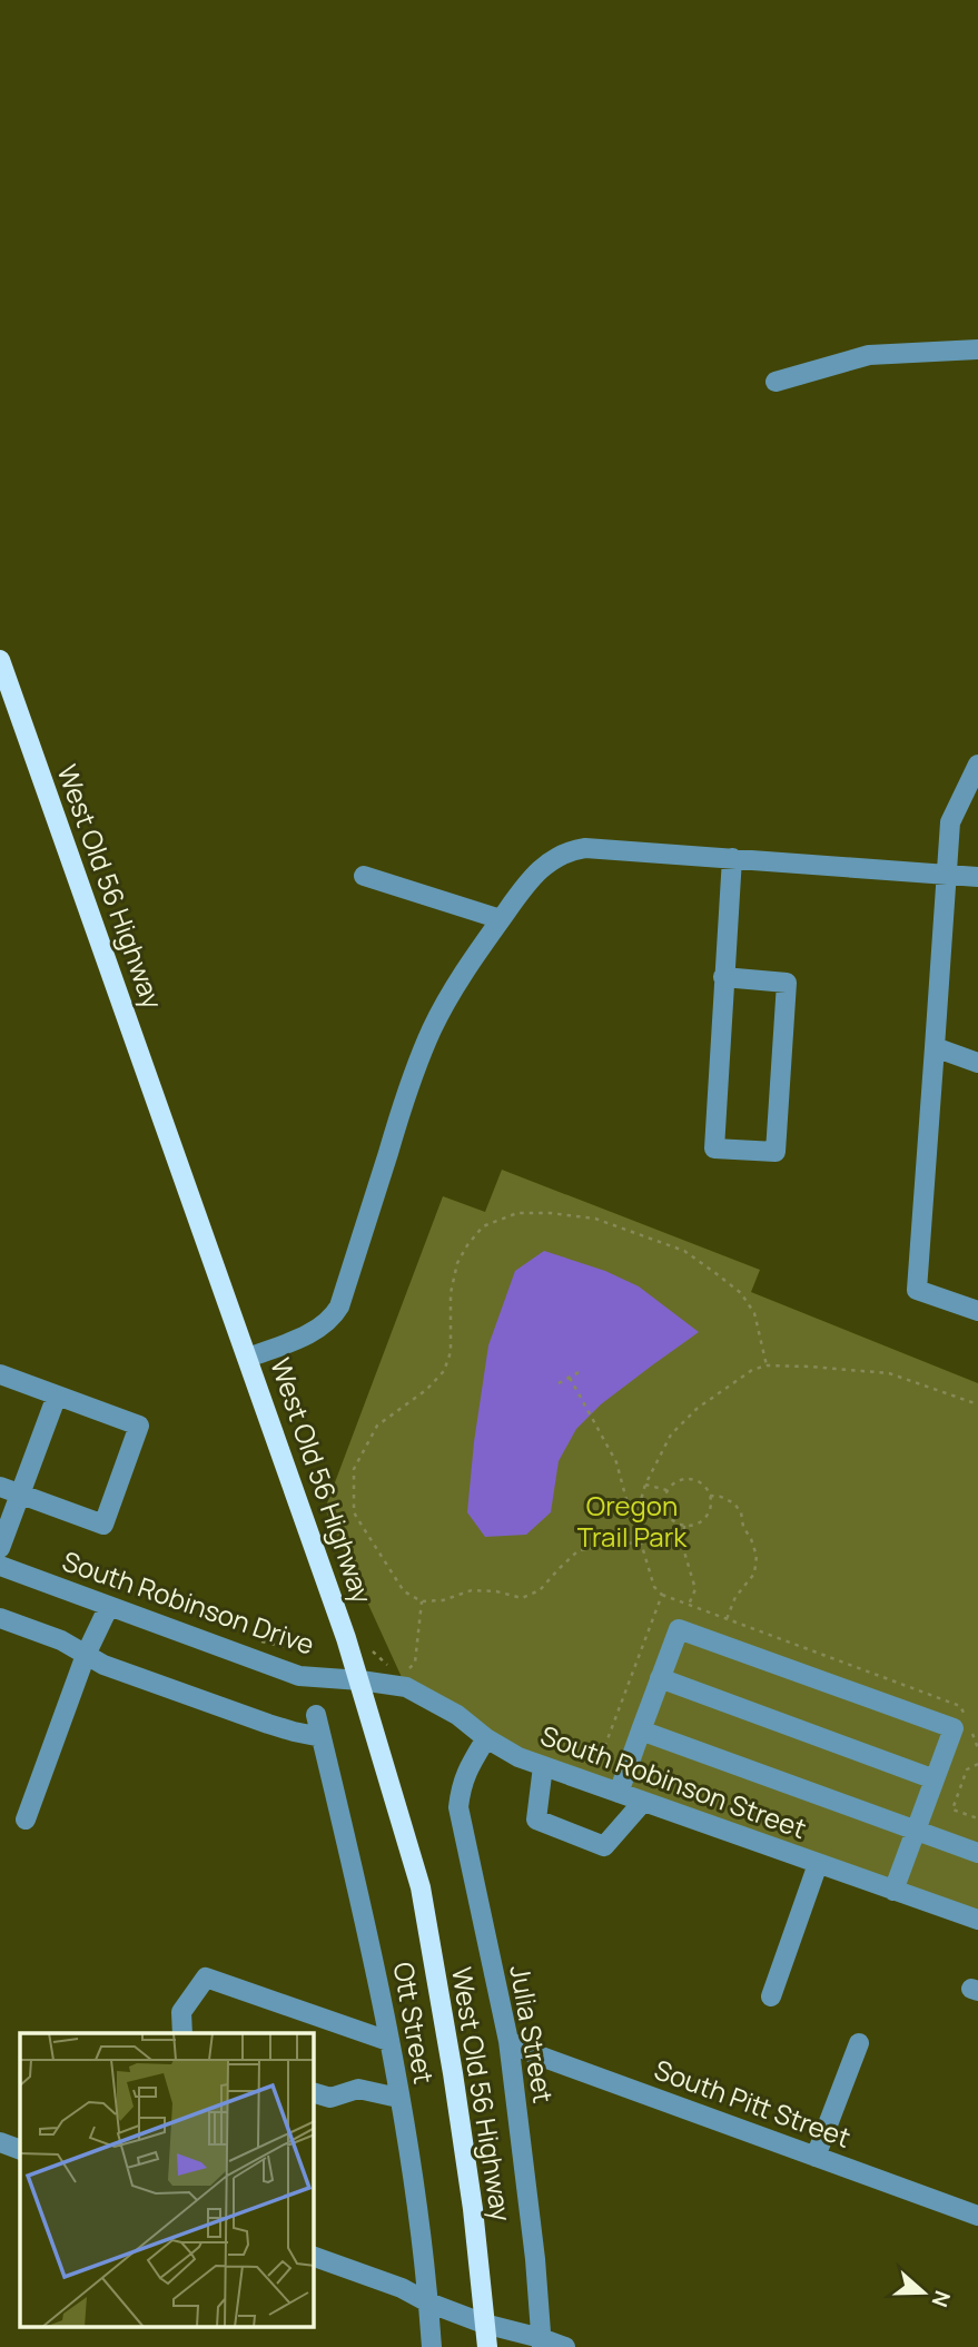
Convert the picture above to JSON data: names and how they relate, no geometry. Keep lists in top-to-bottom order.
{
  "streets": {
    "main road": ["West Old 56 Highway"],
    "street": [
      "South Robinson Drive",
      "South Robinson Street",
      "Ott Street",
      "Julia Street",
      "South Pitt Street"
    ]
  },
  "crossings": [
    ["West Old 56 Highway", "South Robinson Drive"],
    ["West Old 56 Highway", "South Robinson Street"],
    ["South Robinson Drive", "South Robinson Street"],
    ["South Robinson Street", "Julia Street"],
    ["Julia Street", "South Pitt Street"]
  ],
  "parks": ["Oregon Trail Park"],
  "north": "right"
}
